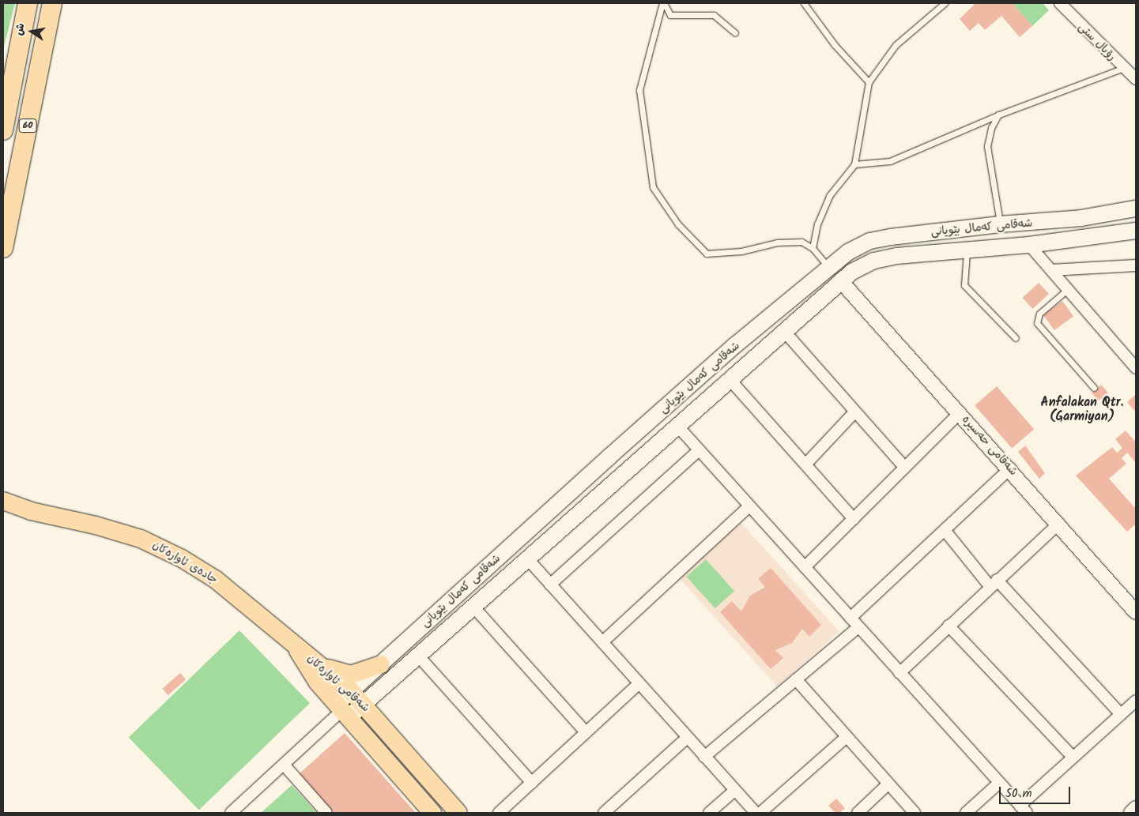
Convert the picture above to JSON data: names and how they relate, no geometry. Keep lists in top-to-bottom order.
{
  "streets": {
    "highway": ["60"],
    "main road": ["شەقامی کەمال بێویانی", "جادەی ئاوارەکان", "شەقامی ئاوارەکان"],
    "street": ["رۆیال ستی", "شەقامی حەسیرە"]
  },
  "crossings": [
    ["شەقامی کەمال بێویانی", "شەقامی حەسیرە"],
    ["شەقامی کەمال بێویانی", "شەقامی ئاوارەکان"],
    ["جادەی ئاوارەکان", "شەقامی ئاوارەکان"]
  ],
  "districts": ["Anfalakan Qtr. (Garmiyan)"],
  "scale_bar": "50 m",
  "north": "left"
}
